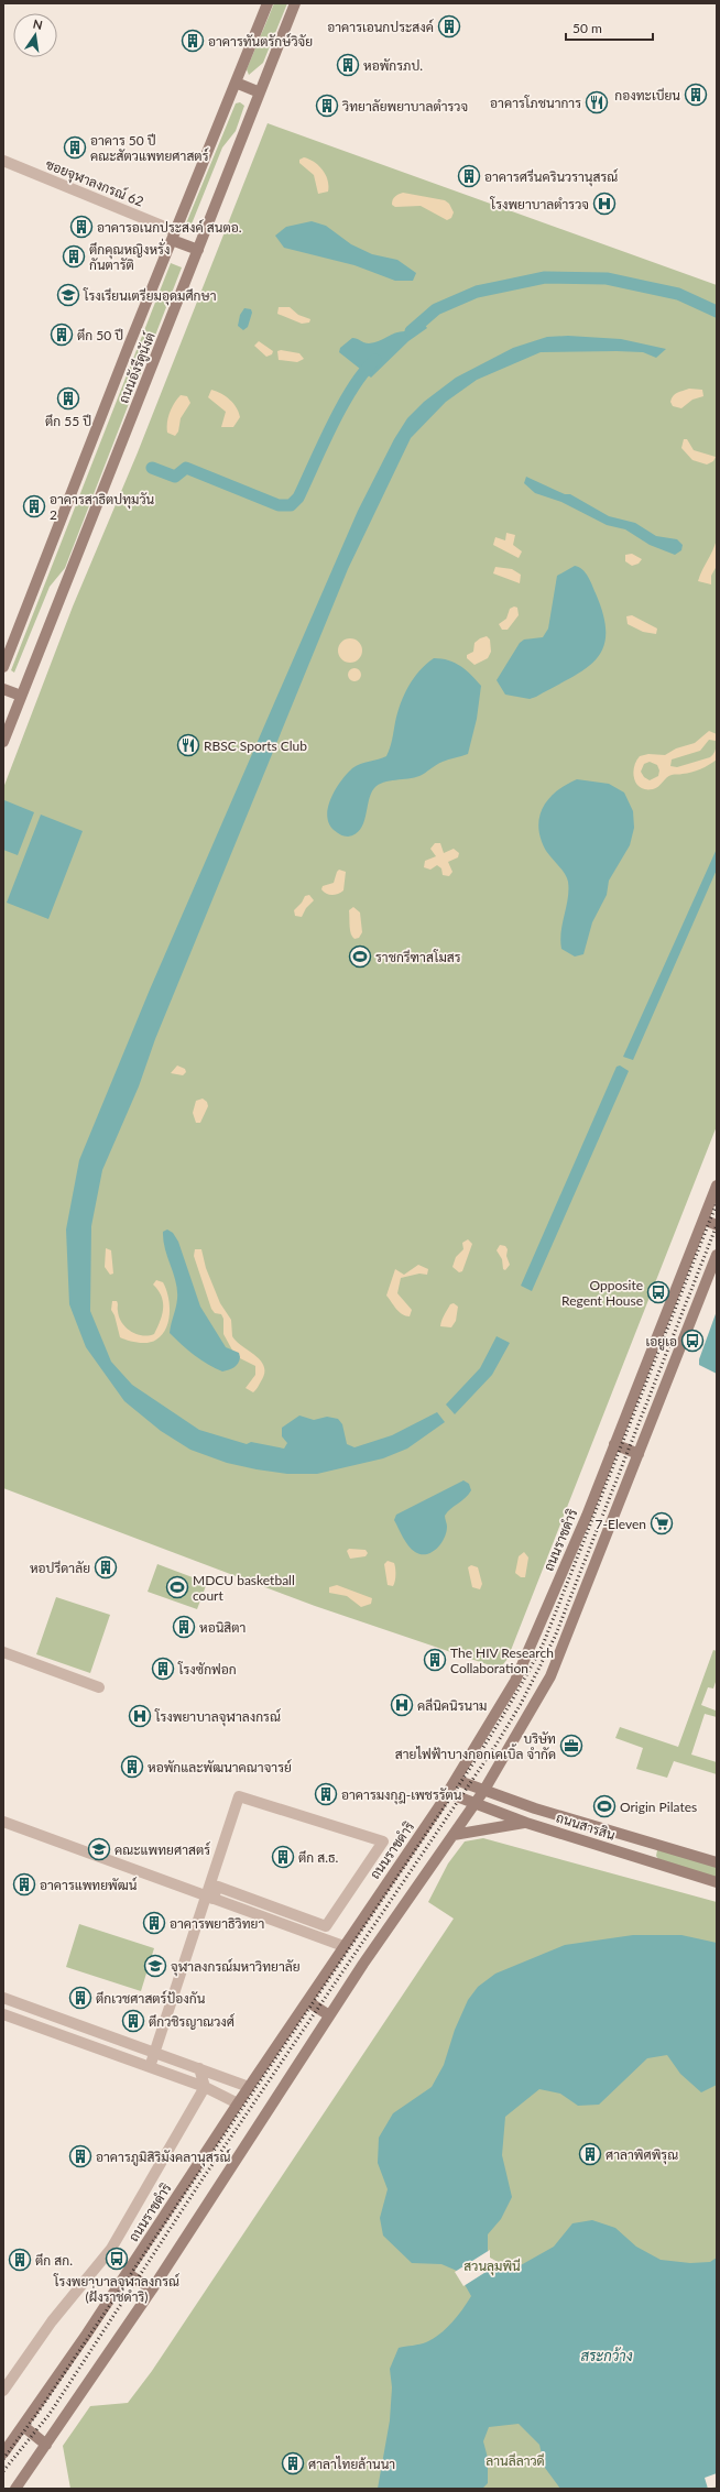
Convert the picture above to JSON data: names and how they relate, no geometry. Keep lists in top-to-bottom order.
{
  "streets": {
    "main road": ["ถนนอังรีดูนังต์", "ถนนราชดำริ", "ถนนสารสิน"],
    "street": ["ซอยจุฬาลงกรณ์ 62"]
  },
  "crossings": [
    ["ซอยจุฬาลงกรณ์ 62", "ถนนอังรีดูนังต์"],
    ["ถนนราชดำริ", "ถนนสารสิน"]
  ],
  "water": ["สระกว้าง"],
  "parks": ["สวนลุมพินี", "ลานลีลาวดี"],
  "places": {
    "building": [
      "อาคารเอนกประสงค์",
      "อาคารทันตรักษ์วิจัย",
      "หอพักรภป.",
      "กองทะเบียน",
      "วิทยาลัยพยาบาลตำรวจ",
      "อาคาร 50 ปี คณะสัตวแพทยศาสตร์",
      "อาคารศรีนครินวรานุสรณ์",
      "อาคารอเนกประสงค์ สนตอ.",
      "ตึกคุณหญิงหรั่ง กันตารัติ",
      "ตึก 50 ปี",
      "ตึก 55 ปี",
      "อาคารสาธิตปทุมวัน 2",
      "หอปรีดาลัย",
      "หอนิสิตา",
      "The HIV Research Collaboration",
      "โรงซักฟอก",
      "หอพักและพัฒนาคณาจารย์",
      "อาคารมงกุฎ-เพชรรัตน",
      "ตึก ส.ธ.",
      "อาคารแพทยพัฒน์",
      "อาคารพยาธิวิทยา",
      "ตึกเวชศาสตร์ป้องกัน",
      "ตึกวชิรญาณวงศ์",
      "ศาลาพิศพิรุณ",
      "อาคารภูมิสิริมังคลานุสรณ์",
      "ตึก สก.",
      "ศาลาไทยล้านนา"
    ],
    "restaurant": ["อาคารโภชนาการ", "RBSC Sports Club"],
    "hospital": ["โรงพยาบาลตำรวจ", "คลีนิคนิรนาม", "โรงพยาบาลจุฬาลงกรณ์"],
    "school or university": ["โรงเรียนเตรียมอุดมศึกษา", "คณะแพทยศาสตร์", "จุฬาลงกรณ์มหาวิทยาลัย"],
    "sports": ["ราชกรีฑาสโมสร", "MDCU basketball court", "Origin Pilates"],
    "bus stop": ["Opposite Regent House", "เอยูเอ", "โรงพยาบาลจุฬาลงกรณ์ (ฝั่งราชดำริ)"],
    "supermarket": ["7-Eleven"],
    "office": ["บริษัท สายไฟฟ้าบางกอกเคเบิ้ล จำกัด"]
  },
  "scale_bar": "50 m",
  "north": "top"
}
